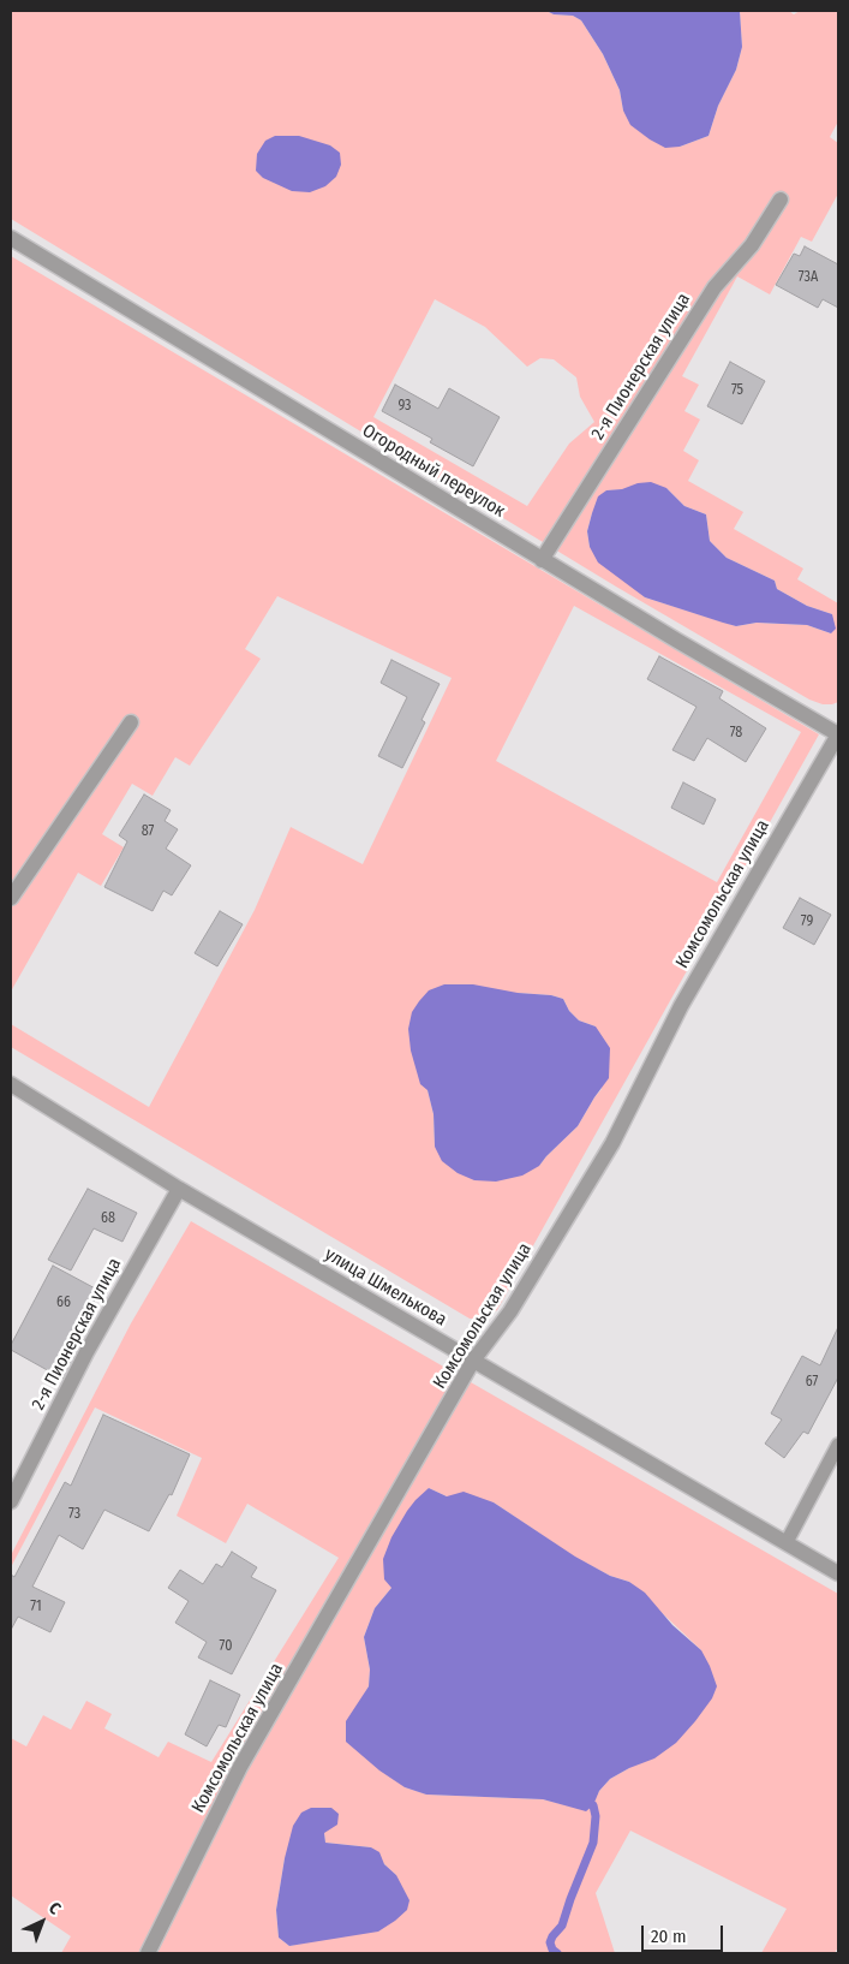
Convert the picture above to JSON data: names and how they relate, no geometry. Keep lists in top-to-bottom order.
{
  "streets": {
    "street": [
      "2-я Пионерская улица",
      "Огородный переулок",
      "Комсомольская улица",
      "улица Шмелькова"
    ]
  },
  "crossings": [
    ["2-я Пионерская улица", "Огородный переулок"],
    ["2-я Пионерская улица", "улица Шмелькова"],
    ["Огородный переулок", "Комсомольская улица"],
    ["Комсомольская улица", "улица Шмелькова"]
  ],
  "house_numbers": [
    "73А",
    "75",
    "93",
    "78",
    "87",
    "79",
    "68",
    "66",
    "67",
    "73",
    "71",
    "70"
  ],
  "scale_bar": "20 m",
  "north": "top right"
}
